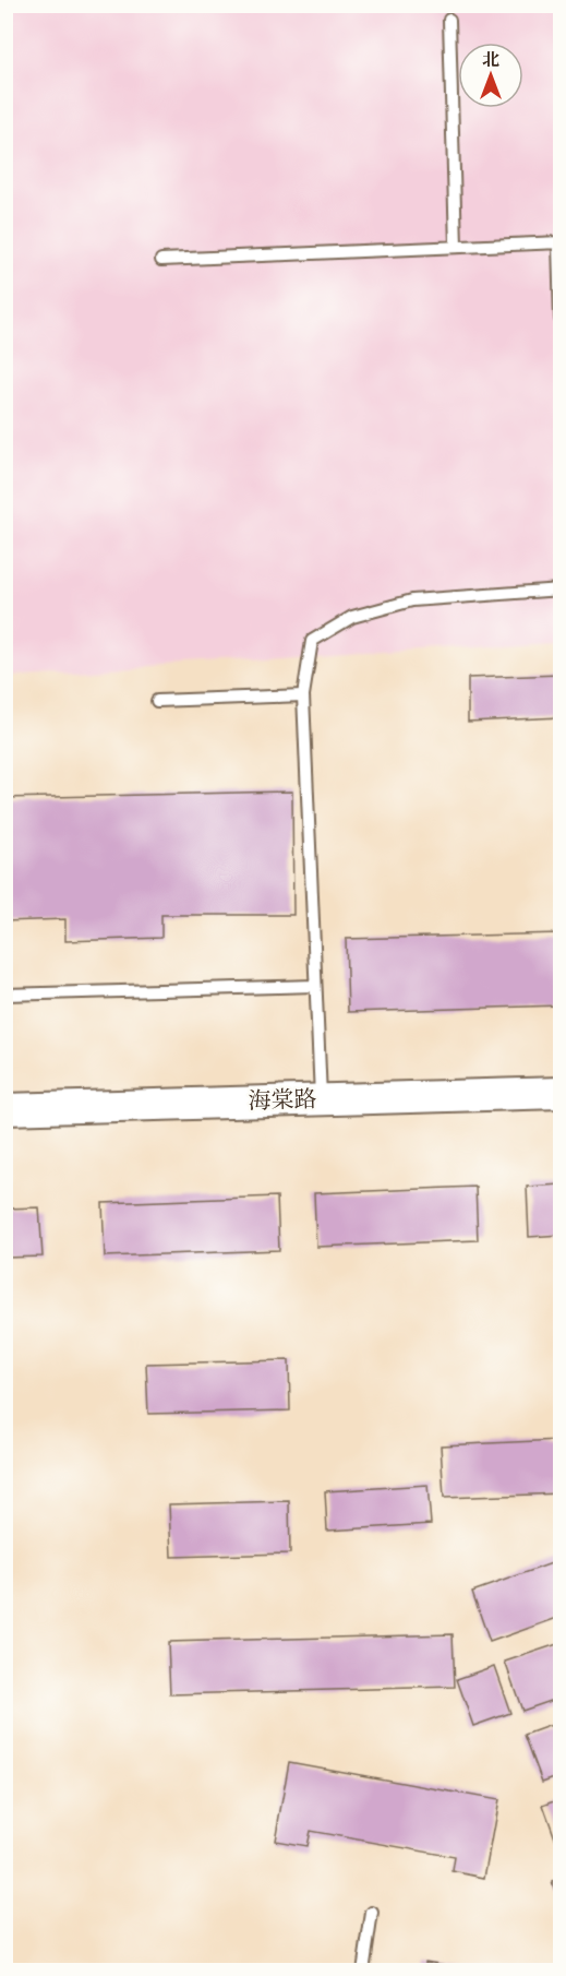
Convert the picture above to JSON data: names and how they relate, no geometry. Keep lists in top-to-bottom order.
{
  "streets": {
    "street": ["海棠路"]
  },
  "north": "top"
}
